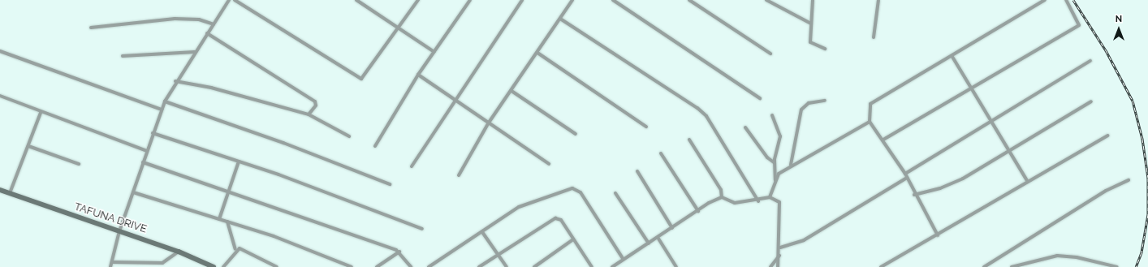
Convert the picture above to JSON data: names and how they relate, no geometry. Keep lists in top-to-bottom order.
{
  "streets": {
    "main road": ["TAFUNA DRIVE"]
  },
  "north": "top"
}
